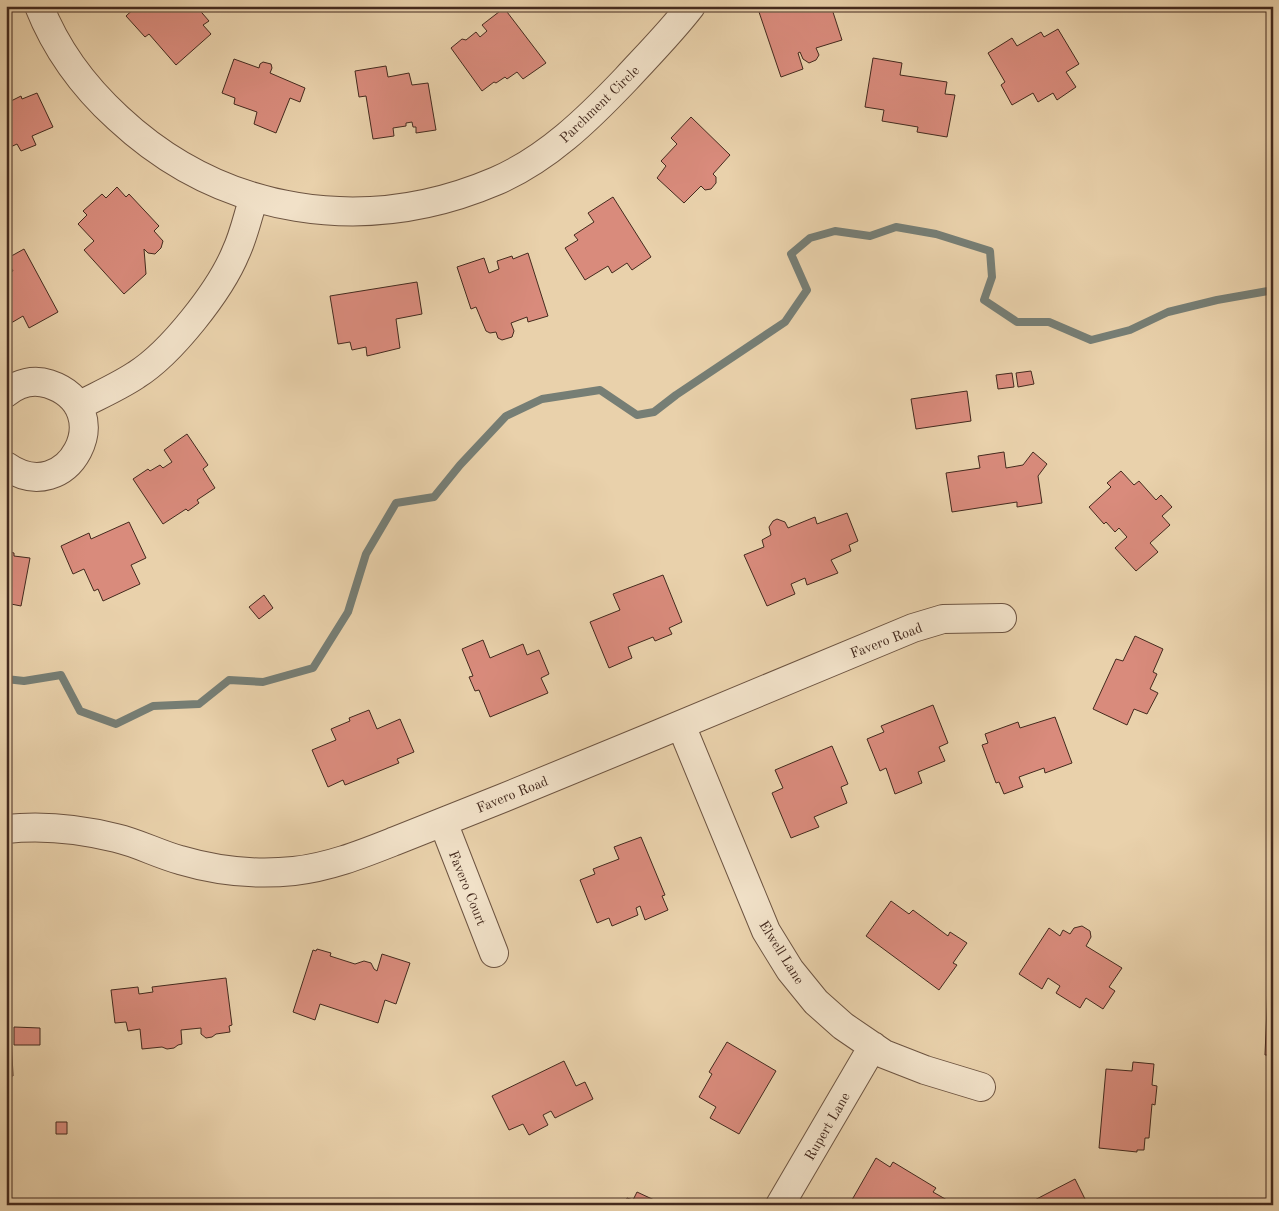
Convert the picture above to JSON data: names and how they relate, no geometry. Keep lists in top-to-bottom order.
{
  "streets": {
    "street": [
      "Parchment Circle",
      "Favero Road",
      "Favero Court",
      "Elwell Lane",
      "Rupert Lane"
    ]
  },
  "crossings": [
    ["Favero Road", "Favero Court"],
    ["Favero Road", "Elwell Lane"],
    ["Elwell Lane", "Rupert Lane"]
  ]
}
